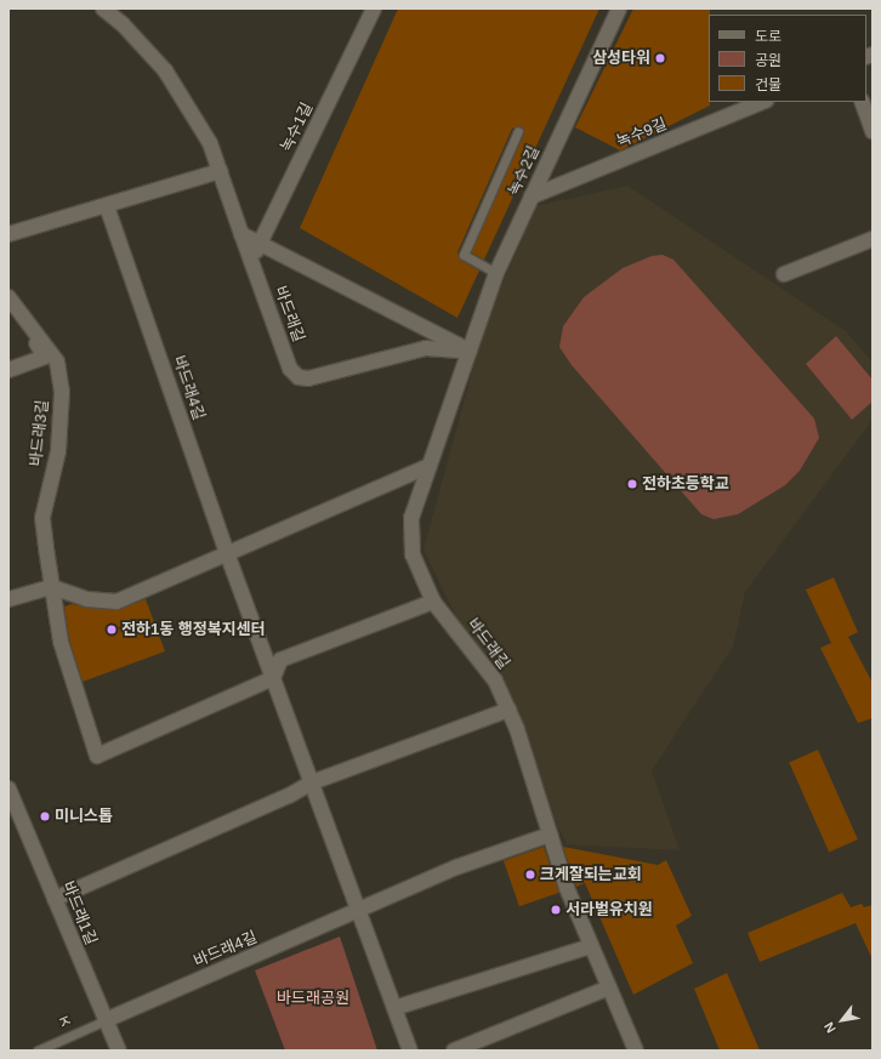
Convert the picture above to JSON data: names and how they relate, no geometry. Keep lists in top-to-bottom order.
{
  "streets": {
    "street": [
      "녹수1길",
      "녹수9길",
      "녹수2길",
      "바드래길",
      "바드래4길",
      "바드래3길",
      "바드래1길"
    ],
    "lane": ["ㅈ"]
  },
  "crossings": [
    ["녹수1길", "바드래길"],
    ["녹수9길", "녹수2길"],
    ["녹수2길", "바드래길"],
    ["바드래4길", "바드래1길"],
    ["바드래4길", "ㅈ"],
    ["바드래1길", "ㅈ"]
  ],
  "parks": ["바드래공원"],
  "places": [
    "삼성타워",
    "전하초등학교",
    "전하1동 행정복지센터",
    "미니스톱",
    "크게잘되는교회",
    "서라벌유치원"
  ],
  "legend": ["도로", "공원", "건물"],
  "north": "bottom left"
}
